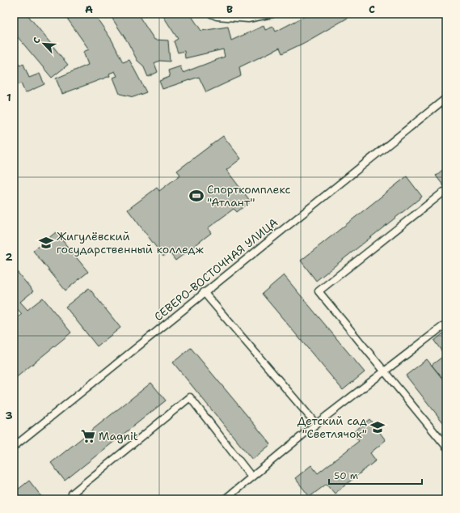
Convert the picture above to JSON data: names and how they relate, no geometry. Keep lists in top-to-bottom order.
{
  "streets": {
    "lane": ["СЕВЕРО-ВОСТОЧНАЯ УЛИЦА"]
  },
  "places": {
    "sports": ["Спорткомплекс \"Атлант\""],
    "school or university": ["Жигулёвский государственный колледж", "Детский сад \"Светлячок\""],
    "supermarket": ["Magnit"]
  },
  "scale_bar": "50 m",
  "north": "top left",
  "grid": {
    "columns": ["A", "B", "C"],
    "rows": ["1", "2", "3"]
  }
}
